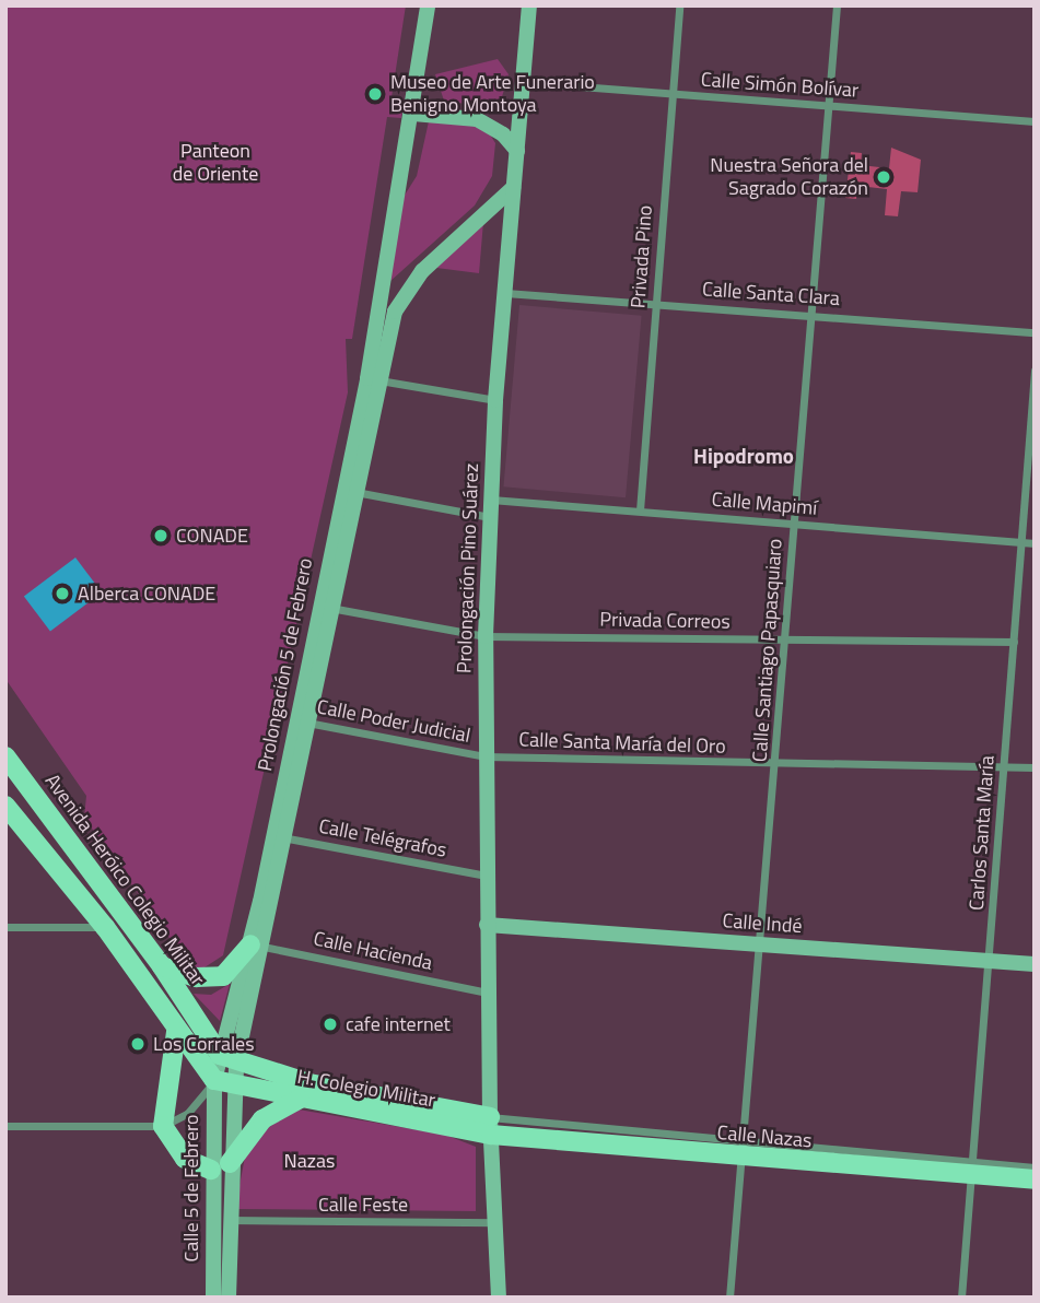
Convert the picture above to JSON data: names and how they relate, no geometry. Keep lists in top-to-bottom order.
{
  "streets": {
    "main road": ["Avenida Heróico Colegio Militar", "H. Colegio Militar", "Calle Nazas"],
    "street": [
      "Calle Simón Bolívar",
      "Privada Pino",
      "Calle Santa Clara",
      "Calle Mapimí",
      "Prolongación Pino Suárez",
      "Privada Correos",
      "Calle Santiago Papasquiaro",
      "Prolongación 5 de Febrero",
      "Calle Poder Judicial",
      "Calle Santa María del Oro",
      "Carlos Santa María",
      "Calle Telégrafos",
      "Calle Indé",
      "Calle Hacienda",
      "Calle 5 de Febrero",
      "Calle Feste"
    ]
  },
  "crossings": [
    ["Calle Simón Bolívar", "Privada Pino"],
    ["Calle Simón Bolívar", "Prolongación Pino Suárez"],
    ["Calle Simón Bolívar", "Calle Santiago Papasquiaro"],
    ["Privada Pino", "Calle Santa Clara"],
    ["Privada Pino", "Calle Mapimí"],
    ["Calle Santa Clara", "Prolongación Pino Suárez"],
    ["Calle Santa Clara", "Calle Santiago Papasquiaro"],
    ["Calle Mapimí", "Prolongación Pino Suárez"],
    ["Calle Mapimí", "Calle Santiago Papasquiaro"],
    ["Calle Mapimí", "Carlos Santa María"],
    ["Prolongación Pino Suárez", "Privada Correos"],
    ["Prolongación Pino Suárez", "Prolongación 5 de Febrero"],
    ["Prolongación Pino Suárez", "Calle Poder Judicial"],
    ["Prolongación Pino Suárez", "Calle Santa María del Oro"],
    ["Prolongación Pino Suárez", "Calle Telégrafos"],
    ["Prolongación Pino Suárez", "Calle Indé"],
    ["Prolongación Pino Suárez", "Calle Hacienda"],
    ["Prolongación Pino Suárez", "H. Colegio Militar"],
    ["Prolongación Pino Suárez", "Calle Nazas"],
    ["Prolongación Pino Suárez", "Calle Feste"],
    ["Privada Correos", "Calle Santiago Papasquiaro"],
    ["Privada Correos", "Prolongación 5 de Febrero"],
    ["Privada Correos", "Carlos Santa María"],
    ["Calle Santiago Papasquiaro", "Calle Santa María del Oro"],
    ["Calle Santiago Papasquiaro", "Calle Indé"],
    ["Calle Santiago Papasquiaro", "Calle Nazas"],
    ["Prolongación 5 de Febrero", "Calle Poder Judicial"],
    ["Prolongación 5 de Febrero", "Calle Telégrafos"],
    ["Prolongación 5 de Febrero", "Avenida Heróico Colegio Militar"],
    ["Prolongación 5 de Febrero", "Calle Hacienda"],
    ["Prolongación 5 de Febrero", "H. Colegio Militar"],
    ["Prolongación 5 de Febrero", "Calle 5 de Febrero"],
    ["Calle Poder Judicial", "Calle Santa María del Oro"],
    ["Calle Santa María del Oro", "Carlos Santa María"],
    ["Carlos Santa María", "Calle Indé"],
    ["Carlos Santa María", "Calle Nazas"],
    ["Avenida Heróico Colegio Militar", "H. Colegio Militar"],
    ["H. Colegio Militar", "Calle Nazas"],
    ["H. Colegio Militar", "Calle 5 de Febrero"],
    ["Calle 5 de Febrero", "Calle Feste"]
  ],
  "districts": ["Hipodromo"],
  "parks": ["Panteon de Oriente", "Nazas"],
  "places": [
    "Museo de Arte Funerario Benigno Montoya",
    "Nuestra Señora del Sagrado Corazón",
    "CONADE",
    "Alberca CONADE",
    "cafe internet",
    "Los Corrales"
  ]
}
